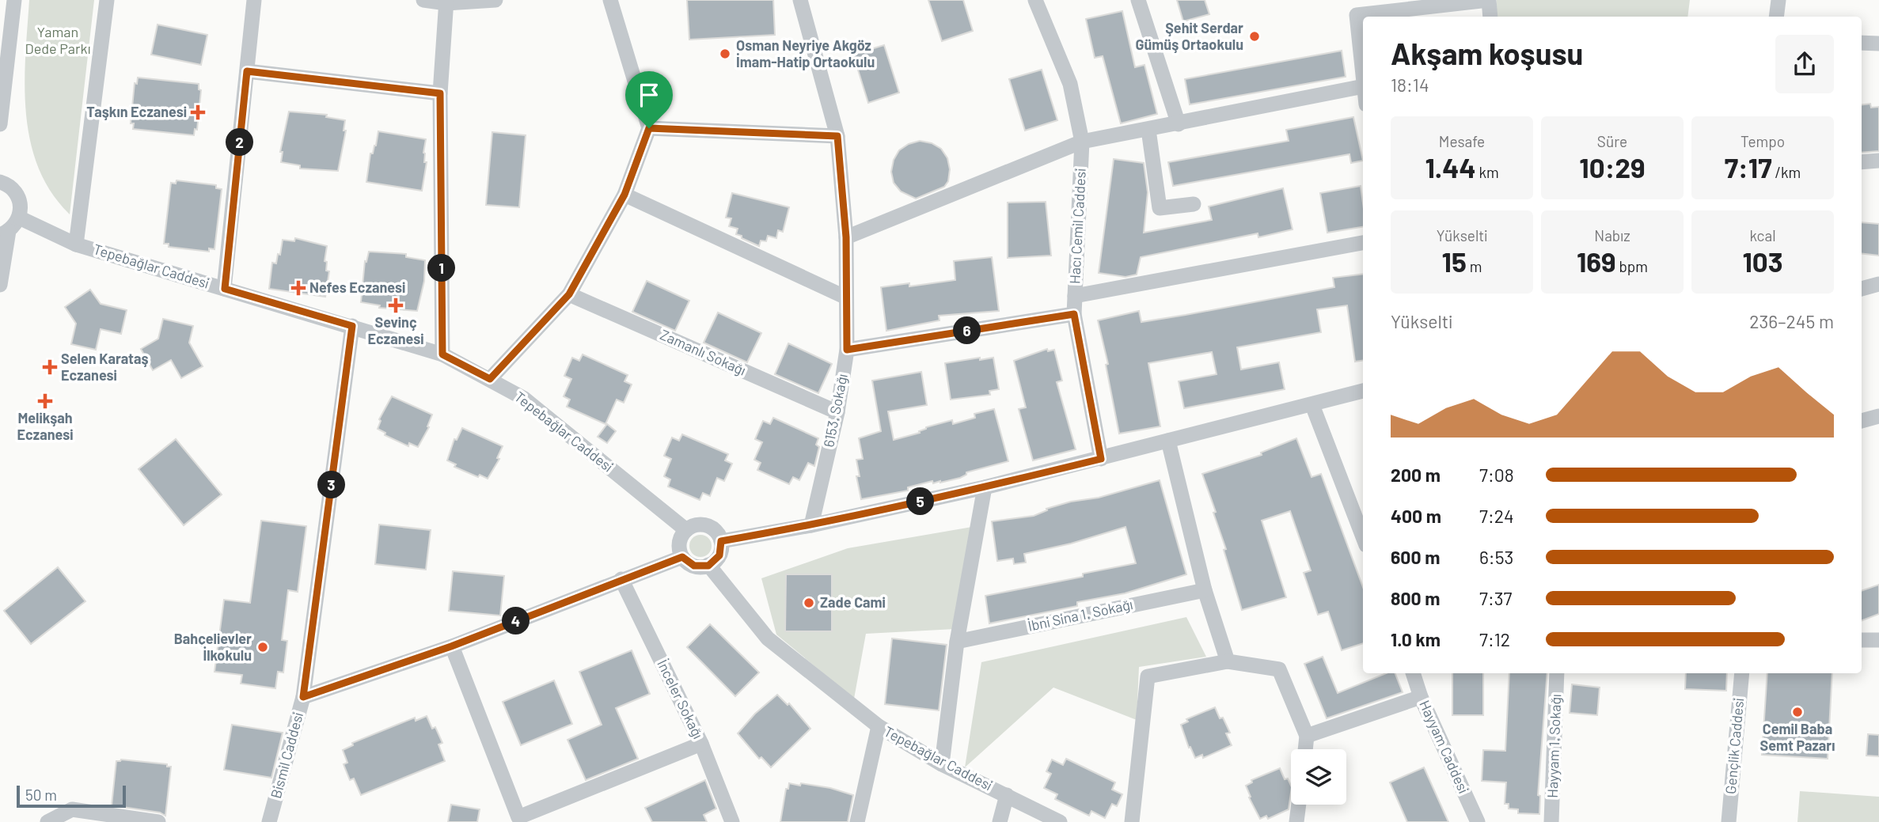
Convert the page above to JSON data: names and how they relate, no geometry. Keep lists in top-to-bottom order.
{
  "streets": {
    "street": [
      "Hacı Cemil Caddesi",
      "Tepebağlar Caddesi",
      "Zamanlı Sokağı",
      "6153. Sokağı",
      "İbni Sina 1. Sokağı",
      "İnceler Sokağı",
      "Hayyam 1. Sokağı",
      "Gençlik Caddesi",
      "Hayyam Caddesi",
      "Bismil Caddesi"
    ]
  },
  "crossings": [
    ["Tepebağlar Caddesi", "Bismil Caddesi"],
    ["Zamanlı Sokağı", "6153. Sokağı"]
  ],
  "parks": ["Yaman Dede Parkı"],
  "places": {
    "other": [
      "Şehit Serdar Gümüş Ortaokulu",
      "Osman Neyriye Akgöz İmam-Hatip Ortaokulu",
      "Zade Cami",
      "Bahçelievler İlkokulu",
      "Cemil Baba Semt Pazarı"
    ],
    "health": [
      "Taşkın Eczanesi",
      "Nefes Eczanesi",
      "Sevinç Eczanesi",
      "Selen Karataş Eczanesi",
      "Melikşah Eczanesi"
    ]
  },
  "scale_bar": "50 m",
  "page": {
    "heading": ["Akşam koşusu", "18:14"],
    "stats": [
      ["Mesafe", "1.44 km"],
      ["Süre", "10:29"],
      ["Tempo", "7:17 /km"],
      ["Yükselti", "15 m"],
      ["Nabız", "169 bpm"],
      ["kcal", "103"]
    ],
    "pins": [
      "2",
      "1",
      "6",
      "3",
      "5",
      "4"
    ],
    "chart": ["Yükselti", "236–245 m"],
    "list": [
      {
        "name": "200 m",
        "note": "7:08"
      },
      {
        "name": "400 m",
        "note": "7:24"
      },
      {
        "name": "600 m",
        "note": "6:53"
      },
      {
        "name": "800 m",
        "note": "7:37"
      },
      {
        "name": "1.0 km",
        "note": "7:12"
      }
    ],
    "scale": "50 m"
  }
}
